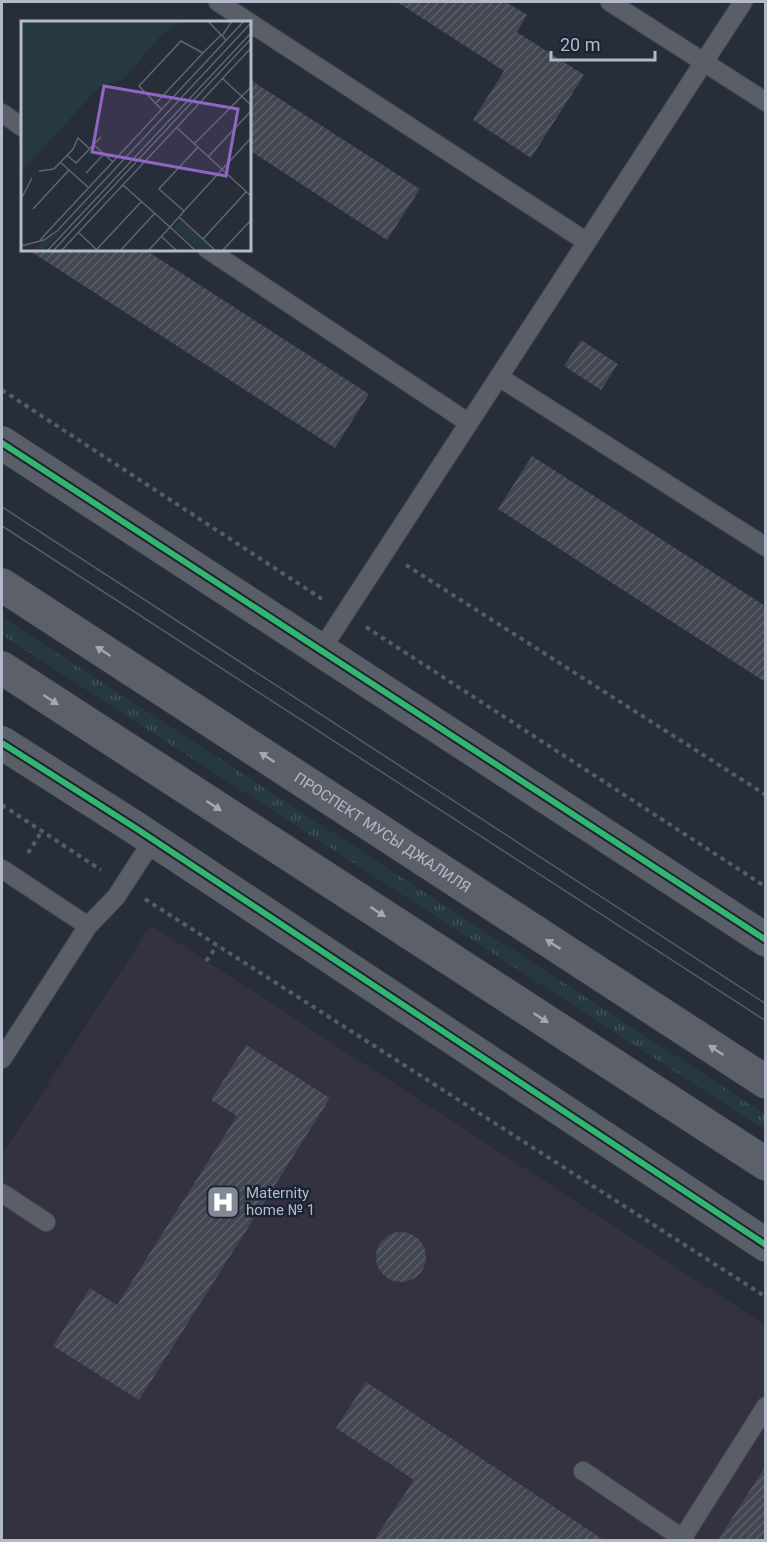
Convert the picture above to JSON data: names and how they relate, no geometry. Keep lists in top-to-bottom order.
{
  "streets": {
    "main road": ["ПРОСПЕКТ МУСЫ ДЖАЛИЛЯ"]
  },
  "places": {
    "hospital": ["Maternity home № 1"]
  },
  "scale_bar": "20 m"
}
